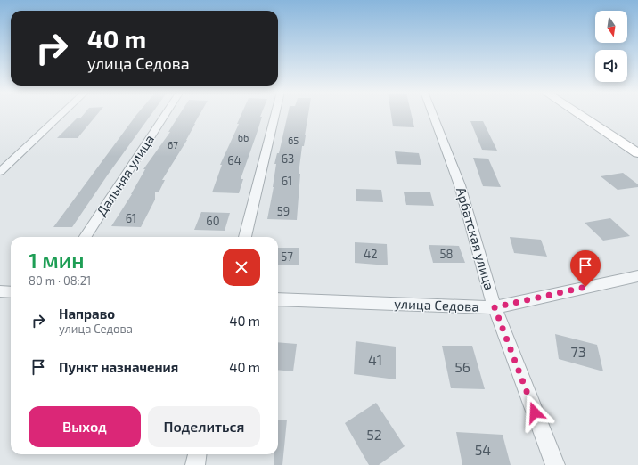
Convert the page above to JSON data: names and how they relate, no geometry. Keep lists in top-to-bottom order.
{
  "streets": {
    "street": ["Дальняя улица", "Арбатская улица", "улица Седова"]
  },
  "crossings": [
    ["Арбатская улица", "улица Седова"]
  ],
  "house_numbers": [
    "66",
    "65",
    "67",
    "63",
    "64",
    "61",
    "59",
    "61",
    "60",
    "42",
    "58",
    "57",
    "73",
    "41",
    "56",
    "52",
    "54"
  ],
  "north": "bottom",
  "page": {
    "turn": ["40 m", "улица Седова"],
    "heading": ["1 мин", "80 m · 08:21"],
    "list": [
      {
        "name": "Направо",
        "note": "улица Седова",
        "value": "40 m"
      },
      {
        "name": "Пункт назначения",
        "value": "40 m"
      }
    ],
    "buttons": ["Выход", "Поделиться"]
  }
}
